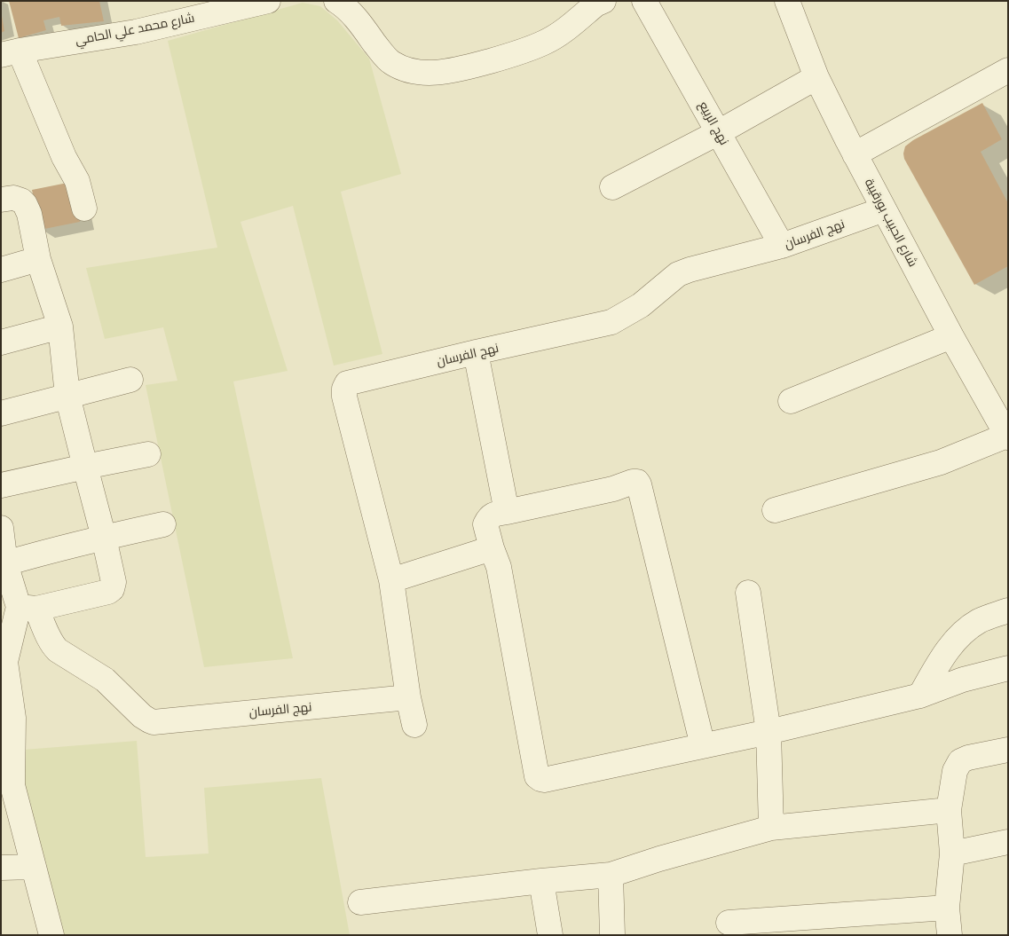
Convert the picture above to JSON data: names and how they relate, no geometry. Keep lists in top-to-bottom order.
{
  "streets": {
    "street": [
      "شارع محمد علي الحامي",
      "نهج الربيع",
      "شارع الحبيب بورقيبة",
      "نهج الفرسان"
    ]
  },
  "crossings": [
    ["نهج الربيع", "نهج الفرسان"],
    ["شارع الحبيب بورقيبة", "نهج الفرسان"]
  ]
}
